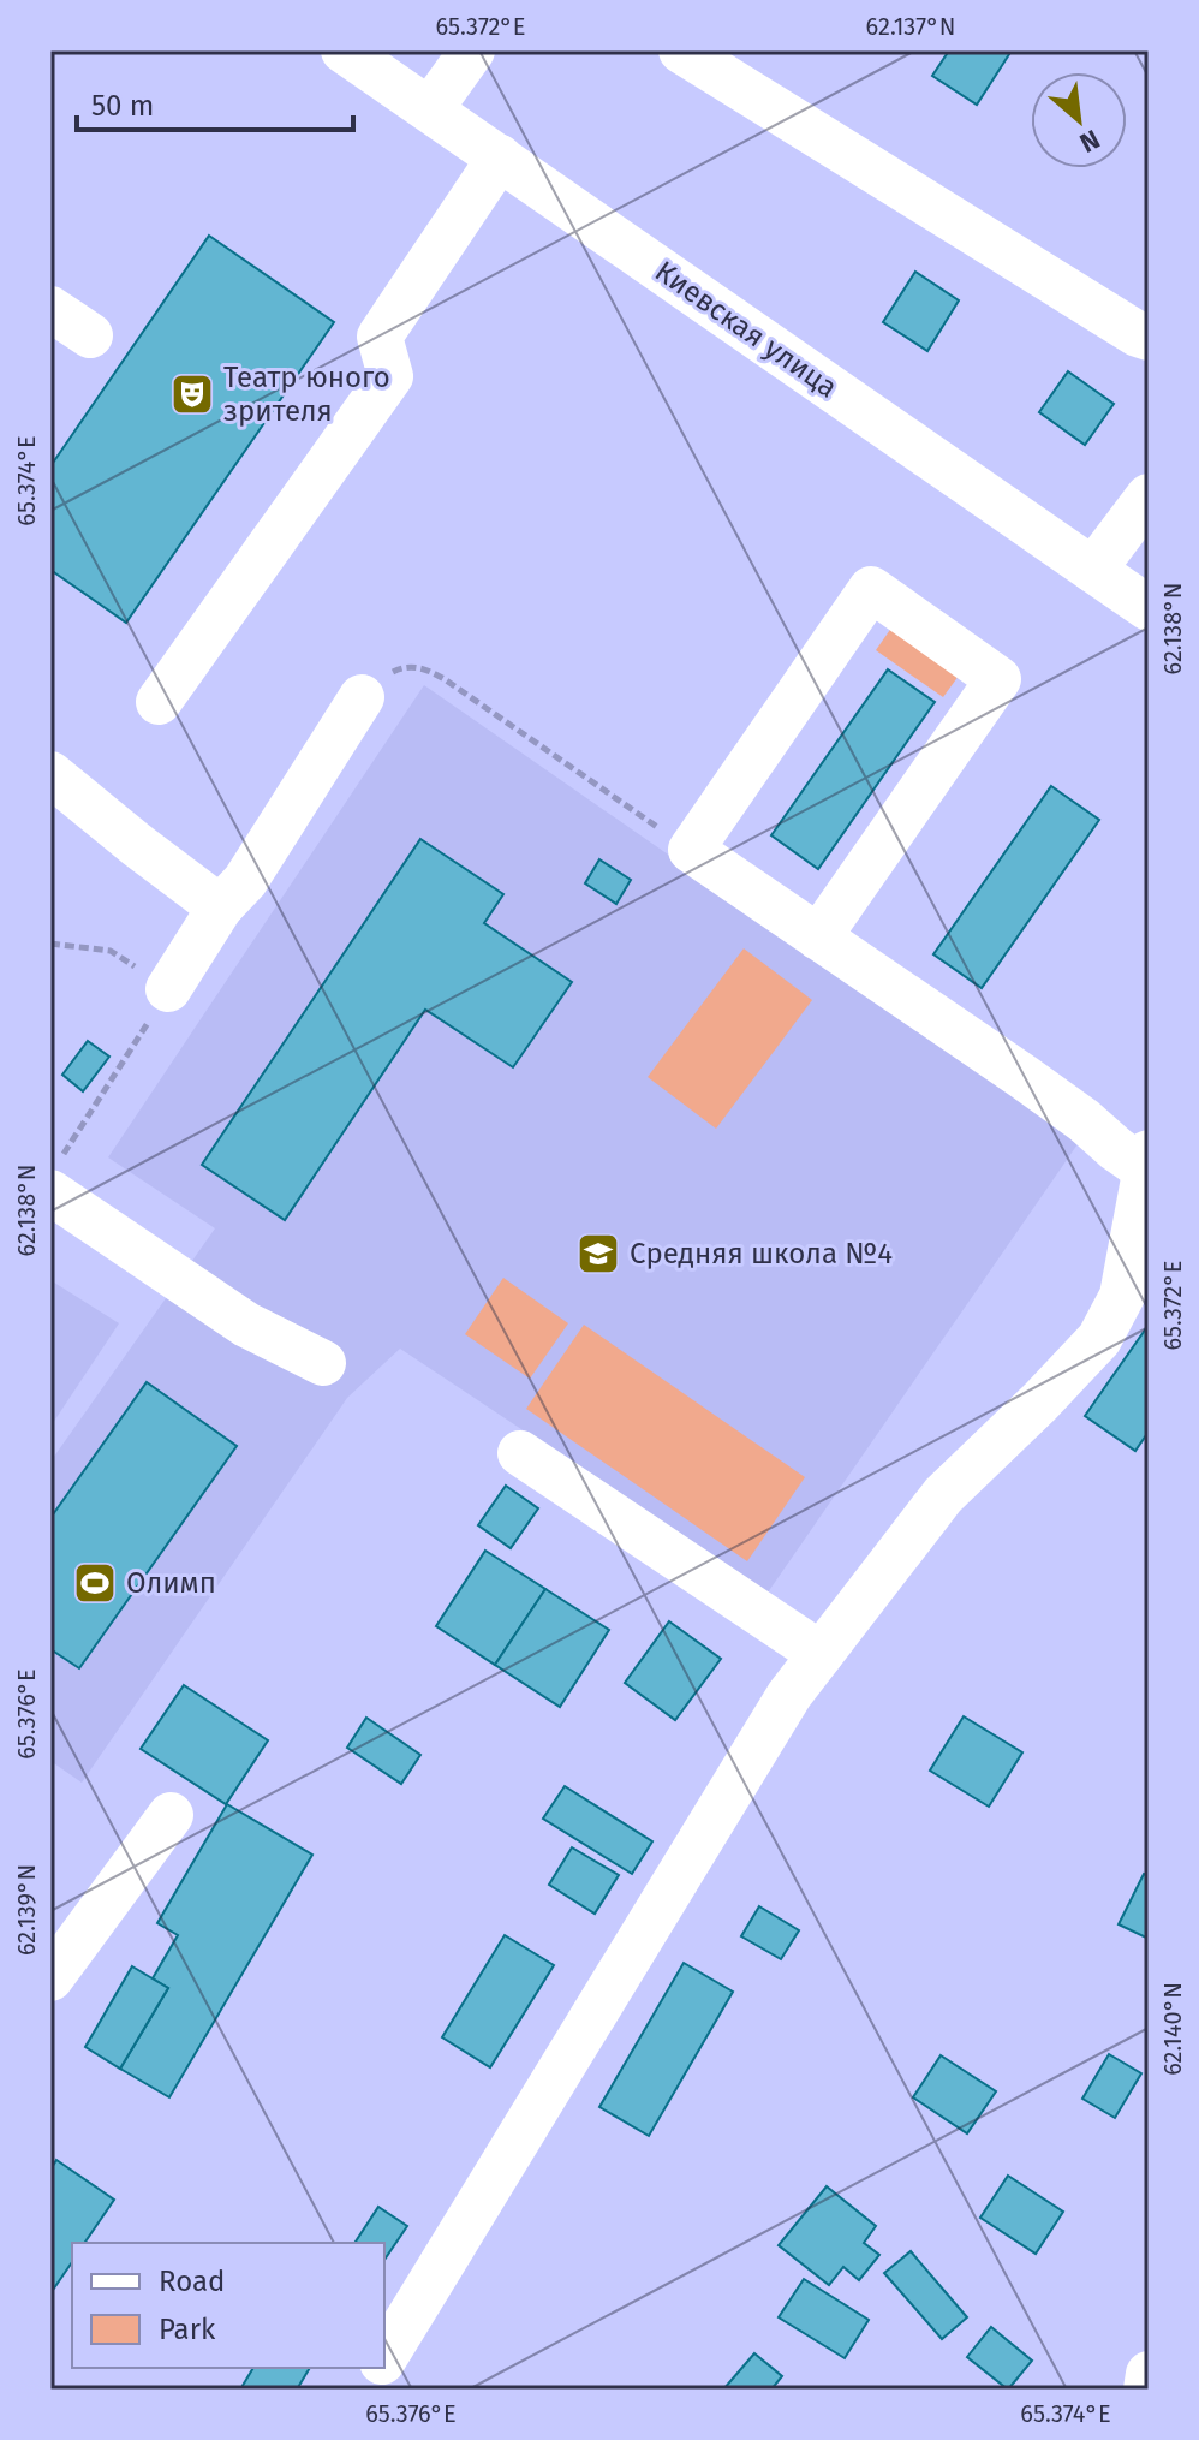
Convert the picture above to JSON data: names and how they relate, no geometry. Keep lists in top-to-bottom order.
{
  "streets": {
    "street": ["Киевская улица"]
  },
  "places": {
    "theatre": ["Театр юного зрителя"],
    "school or university": ["Средняя школа №4"],
    "sports": ["Олимп"]
  },
  "legend": ["Road", "Park"],
  "scale_bar": "50 m",
  "north": "bottom right",
  "coordinates": [
    "65.372°E",
    "62.137°N",
    "65.374°E",
    "62.138°N",
    "65.376°E",
    "62.139°N",
    "62.140°N"
  ]
}
